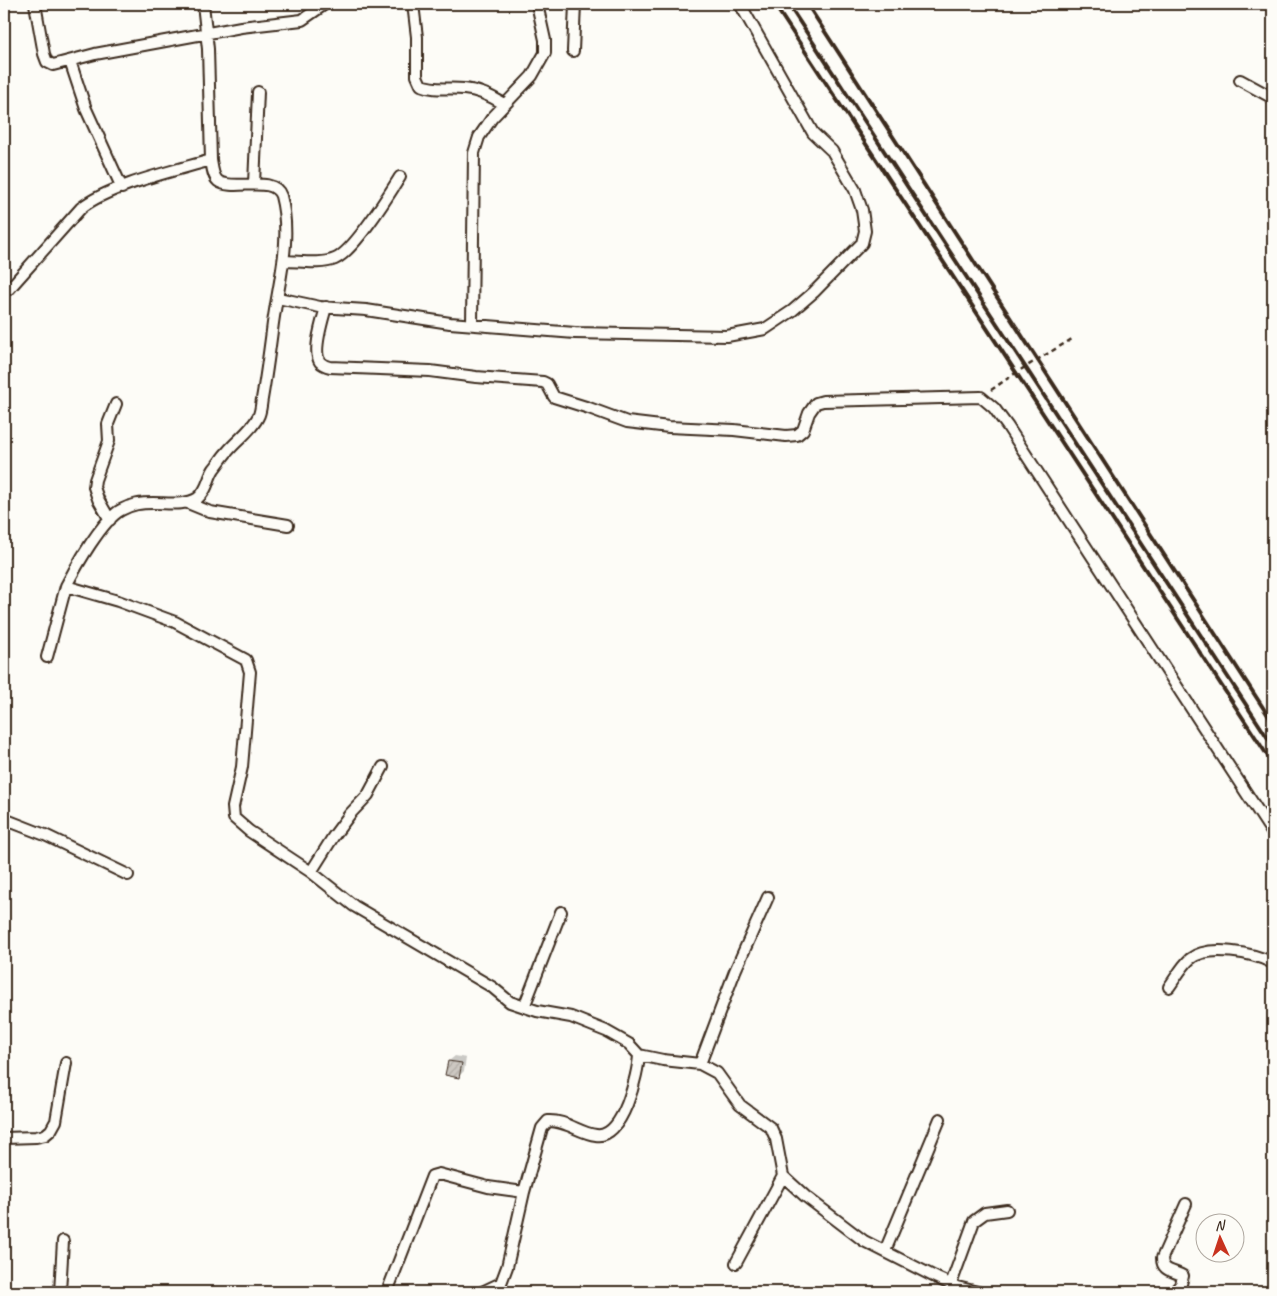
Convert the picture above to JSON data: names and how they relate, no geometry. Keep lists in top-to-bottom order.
{
  "north": "top"
}
